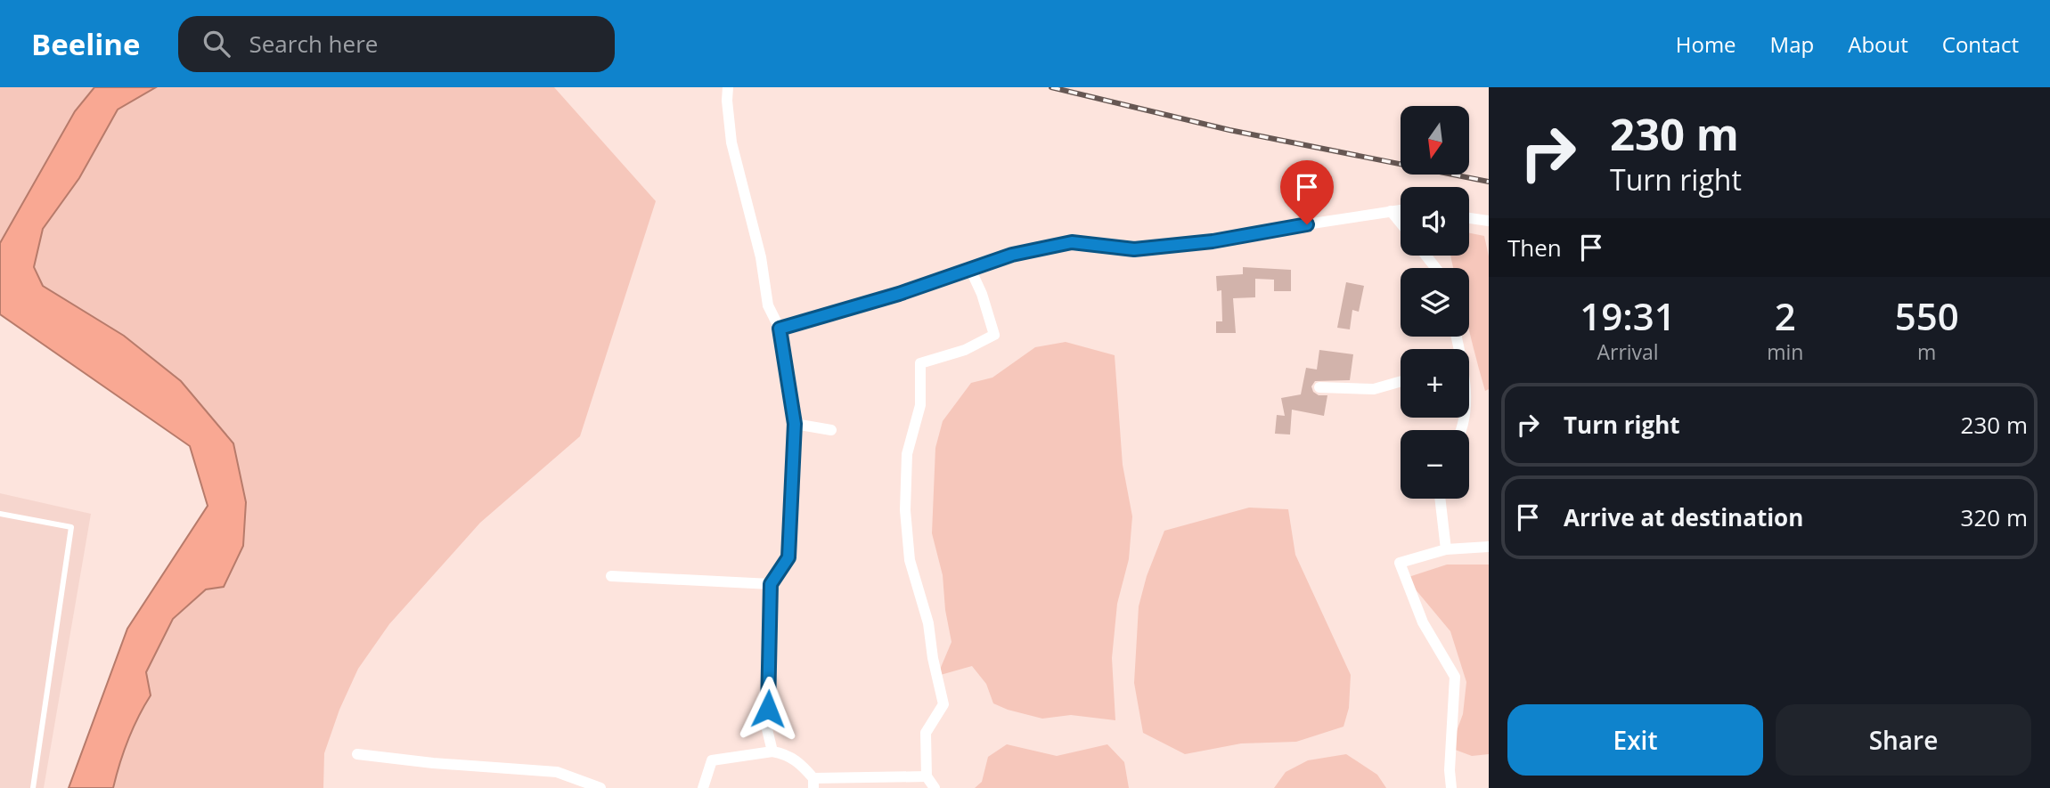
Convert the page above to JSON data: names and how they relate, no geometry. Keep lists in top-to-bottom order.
{
  "north": "bottom",
  "page": {
    "header": "Beeline",
    "search": "Search here",
    "nav": [
      "Home",
      "Map",
      "About",
      "Contact"
    ],
    "turn": ["230 m", "Turn right"],
    "map_buttons": ["+", "−"],
    "then": "Then",
    "eta": [
      "19:31",
      "Arrival",
      "2",
      "min",
      "550",
      "m"
    ],
    "list": [
      {
        "name": "Turn right",
        "value": "230 m"
      },
      {
        "name": "Arrive at destination",
        "value": "320 m"
      }
    ],
    "buttons": ["Exit", "Share"]
  }
}
